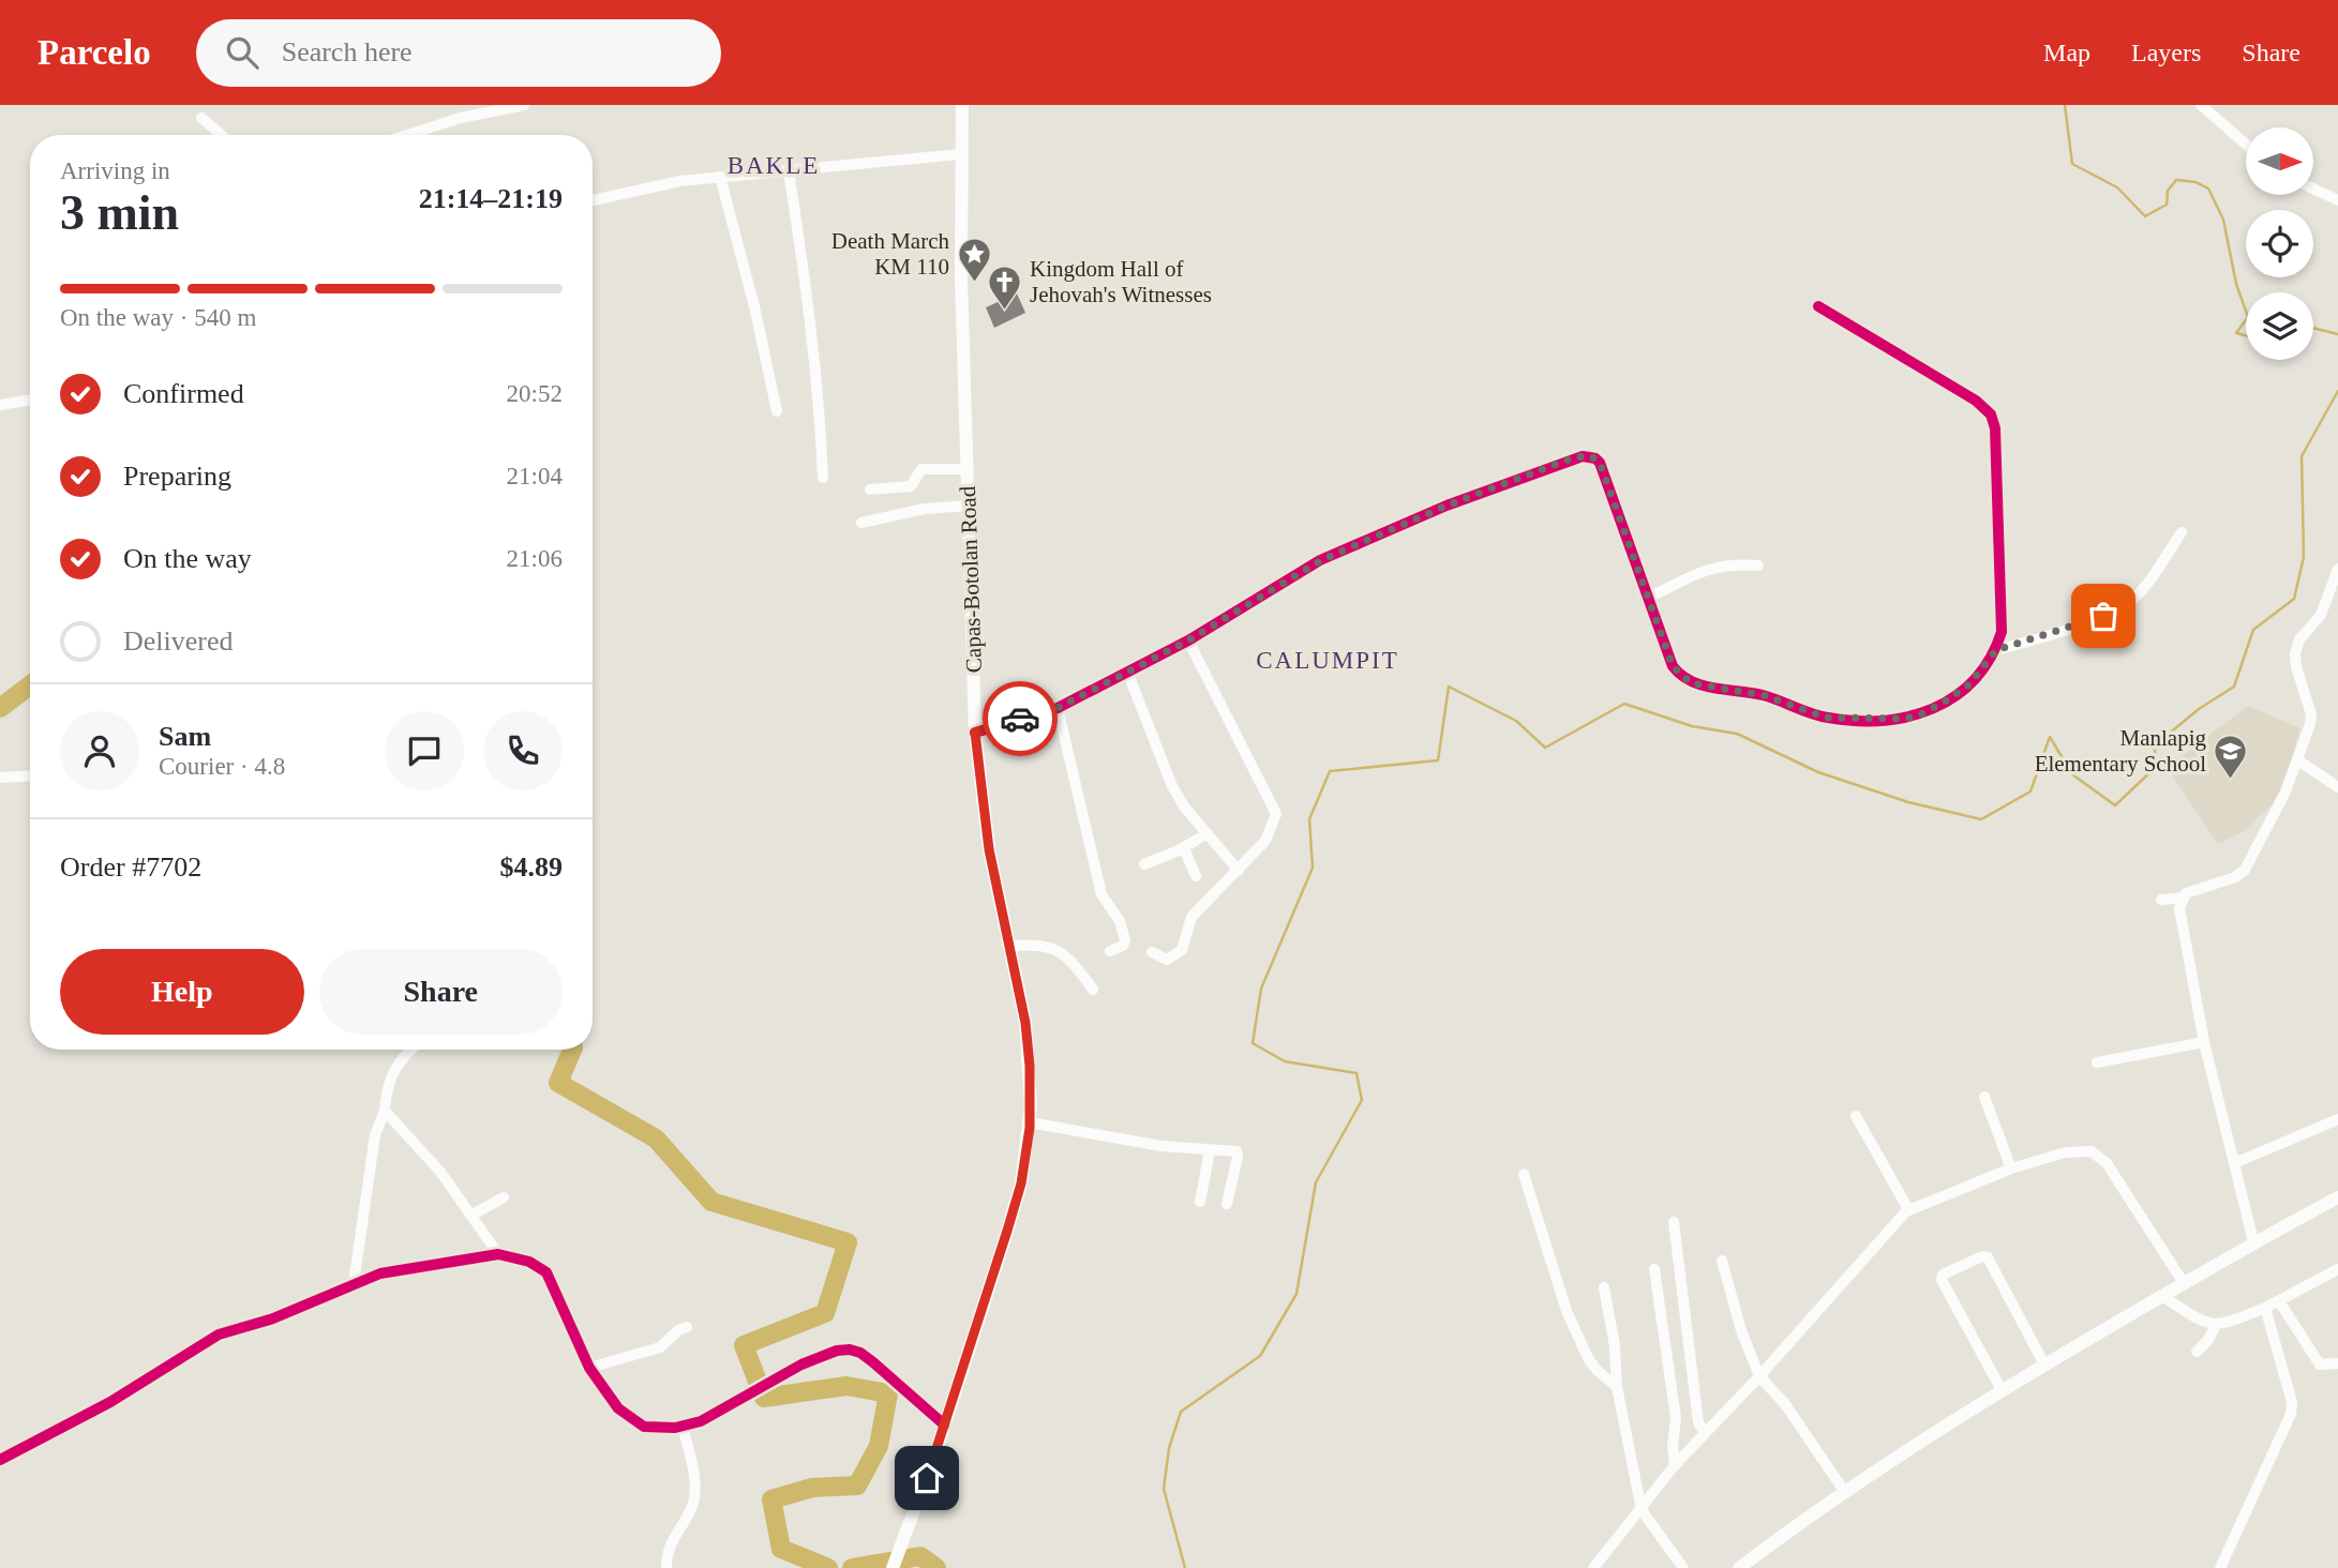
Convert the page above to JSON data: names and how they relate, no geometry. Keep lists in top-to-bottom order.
{
  "streets": {
    "main road": ["Capas-Botolan Road"]
  },
  "districts": ["BAKLE", "CALUMPIT"],
  "places": {
    "place": ["Death March KM 110"],
    "church": ["Kingdom Hall of Jehovah's Witnesses"],
    "school or university": ["Manlapig Elementary School"]
  },
  "north": "right",
  "page": {
    "header": "Parcelo",
    "search": "Search here",
    "nav": ["Map", "Layers", "Share"],
    "heading": ["3 min", "Arriving in", "21:14–21:19"],
    "panel": [
      "Sam",
      "Courier · 4.8",
      "Order #7702",
      "$4.89"
    ],
    "bar": "On the way · 540 m",
    "list": [
      ["Confirmed", "20:52"],
      ["Preparing", "21:04"],
      ["On the way", "21:06"],
      "Delivered"
    ],
    "buttons": ["Help", "Share"]
  }
}
